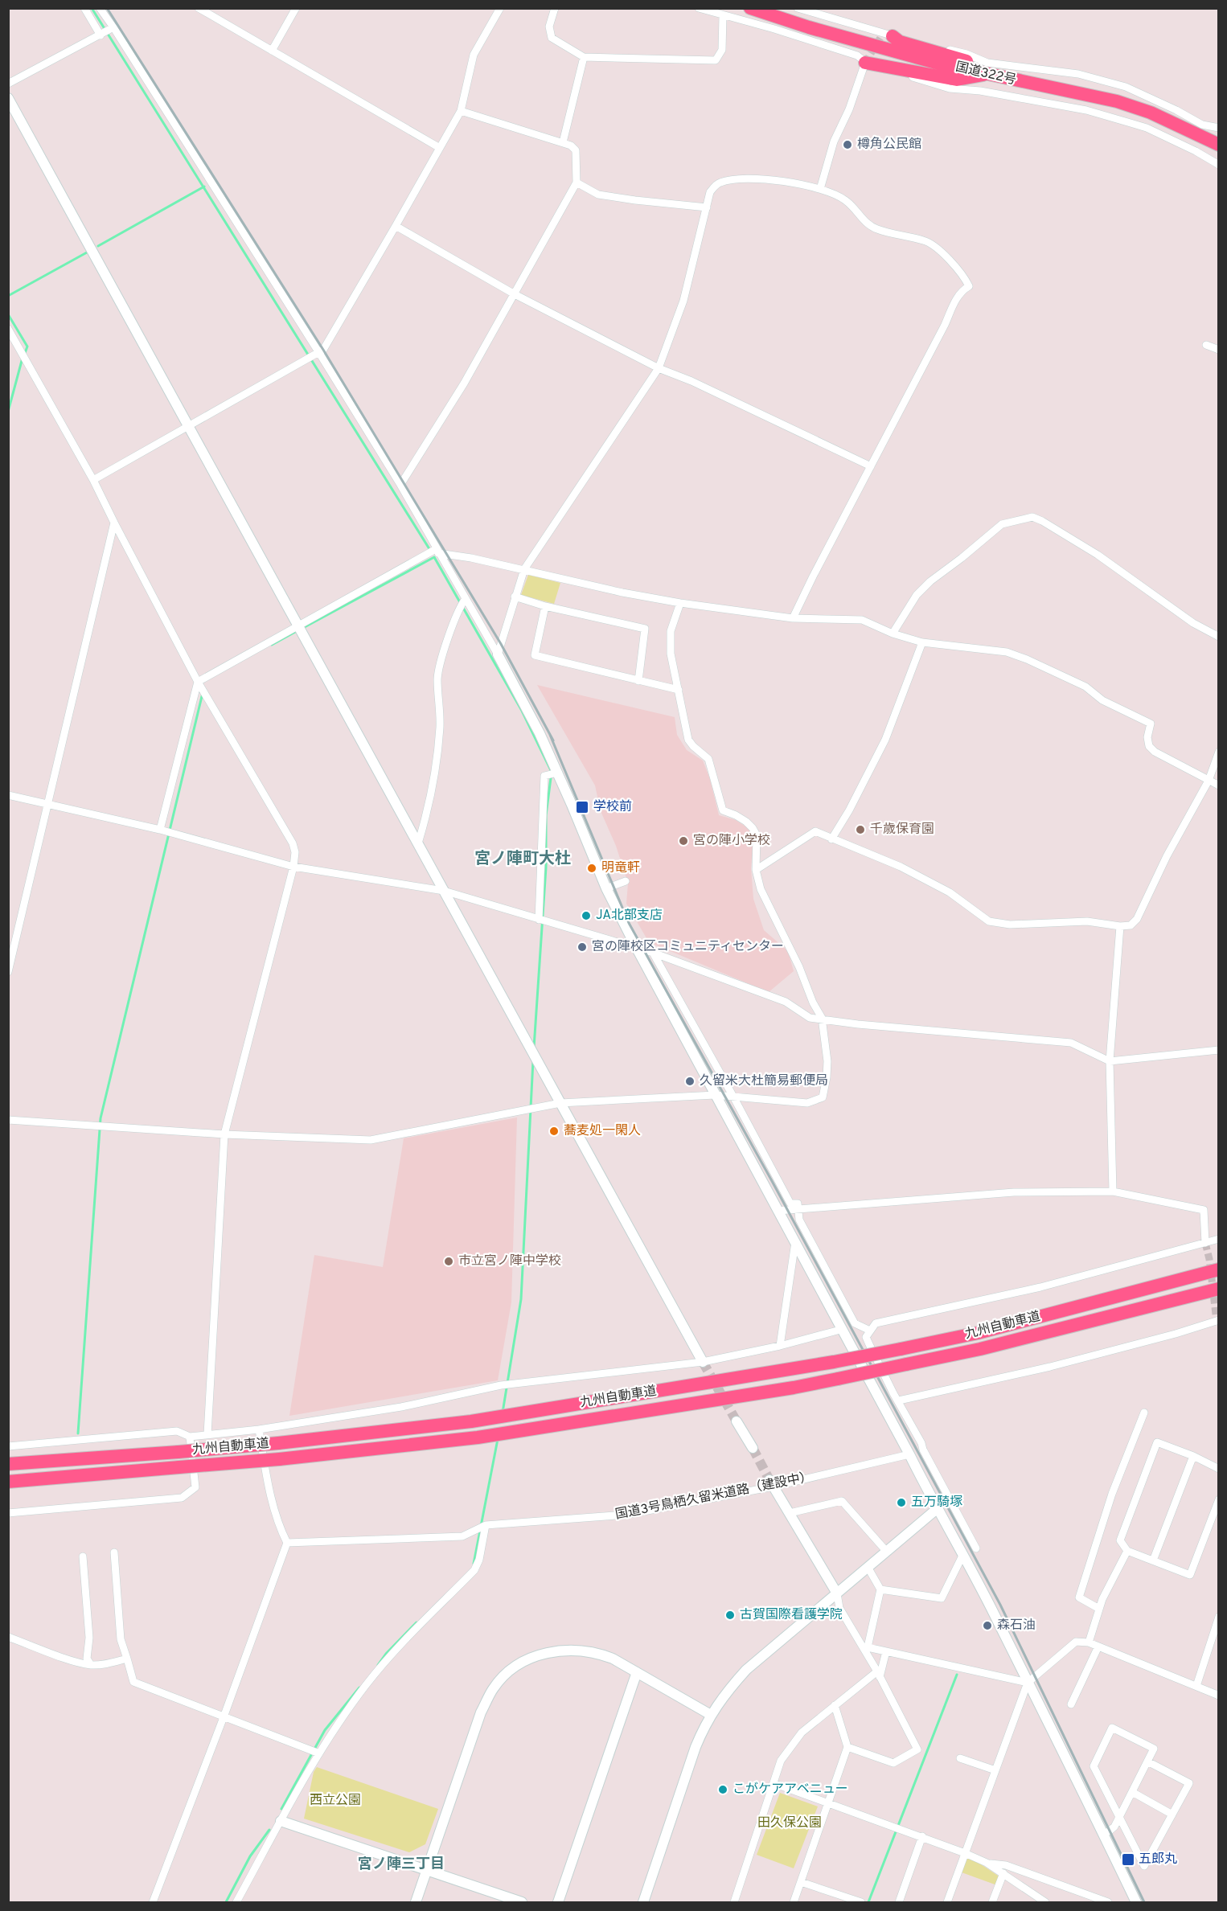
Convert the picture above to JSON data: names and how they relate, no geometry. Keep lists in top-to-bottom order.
{
  "streets": {
    "highway": ["国道322号", "九州自動車道"],
    "street": ["国道3号鳥栖久留米道路（建設中）"]
  },
  "districts": ["宮ノ陣町大杜", "宮ノ陣三丁目"],
  "parks": ["西立公園", "田久保公園"],
  "places": {
    "other": [
      "樽角公民館",
      "千歳保育園",
      "宮の陣小学校",
      "明竜軒",
      "JA北部支店",
      "宮の陣校区コミュニティセンター",
      "久留米大杜簡易郵便局",
      "蕎麦処一閑人",
      "市立宮ノ陣中学校",
      "五万騎塚",
      "古賀国際看護学院",
      "森石油",
      "こがケアアベニュー"
    ],
    "transit": ["学校前", "五郎丸"]
  }
}
